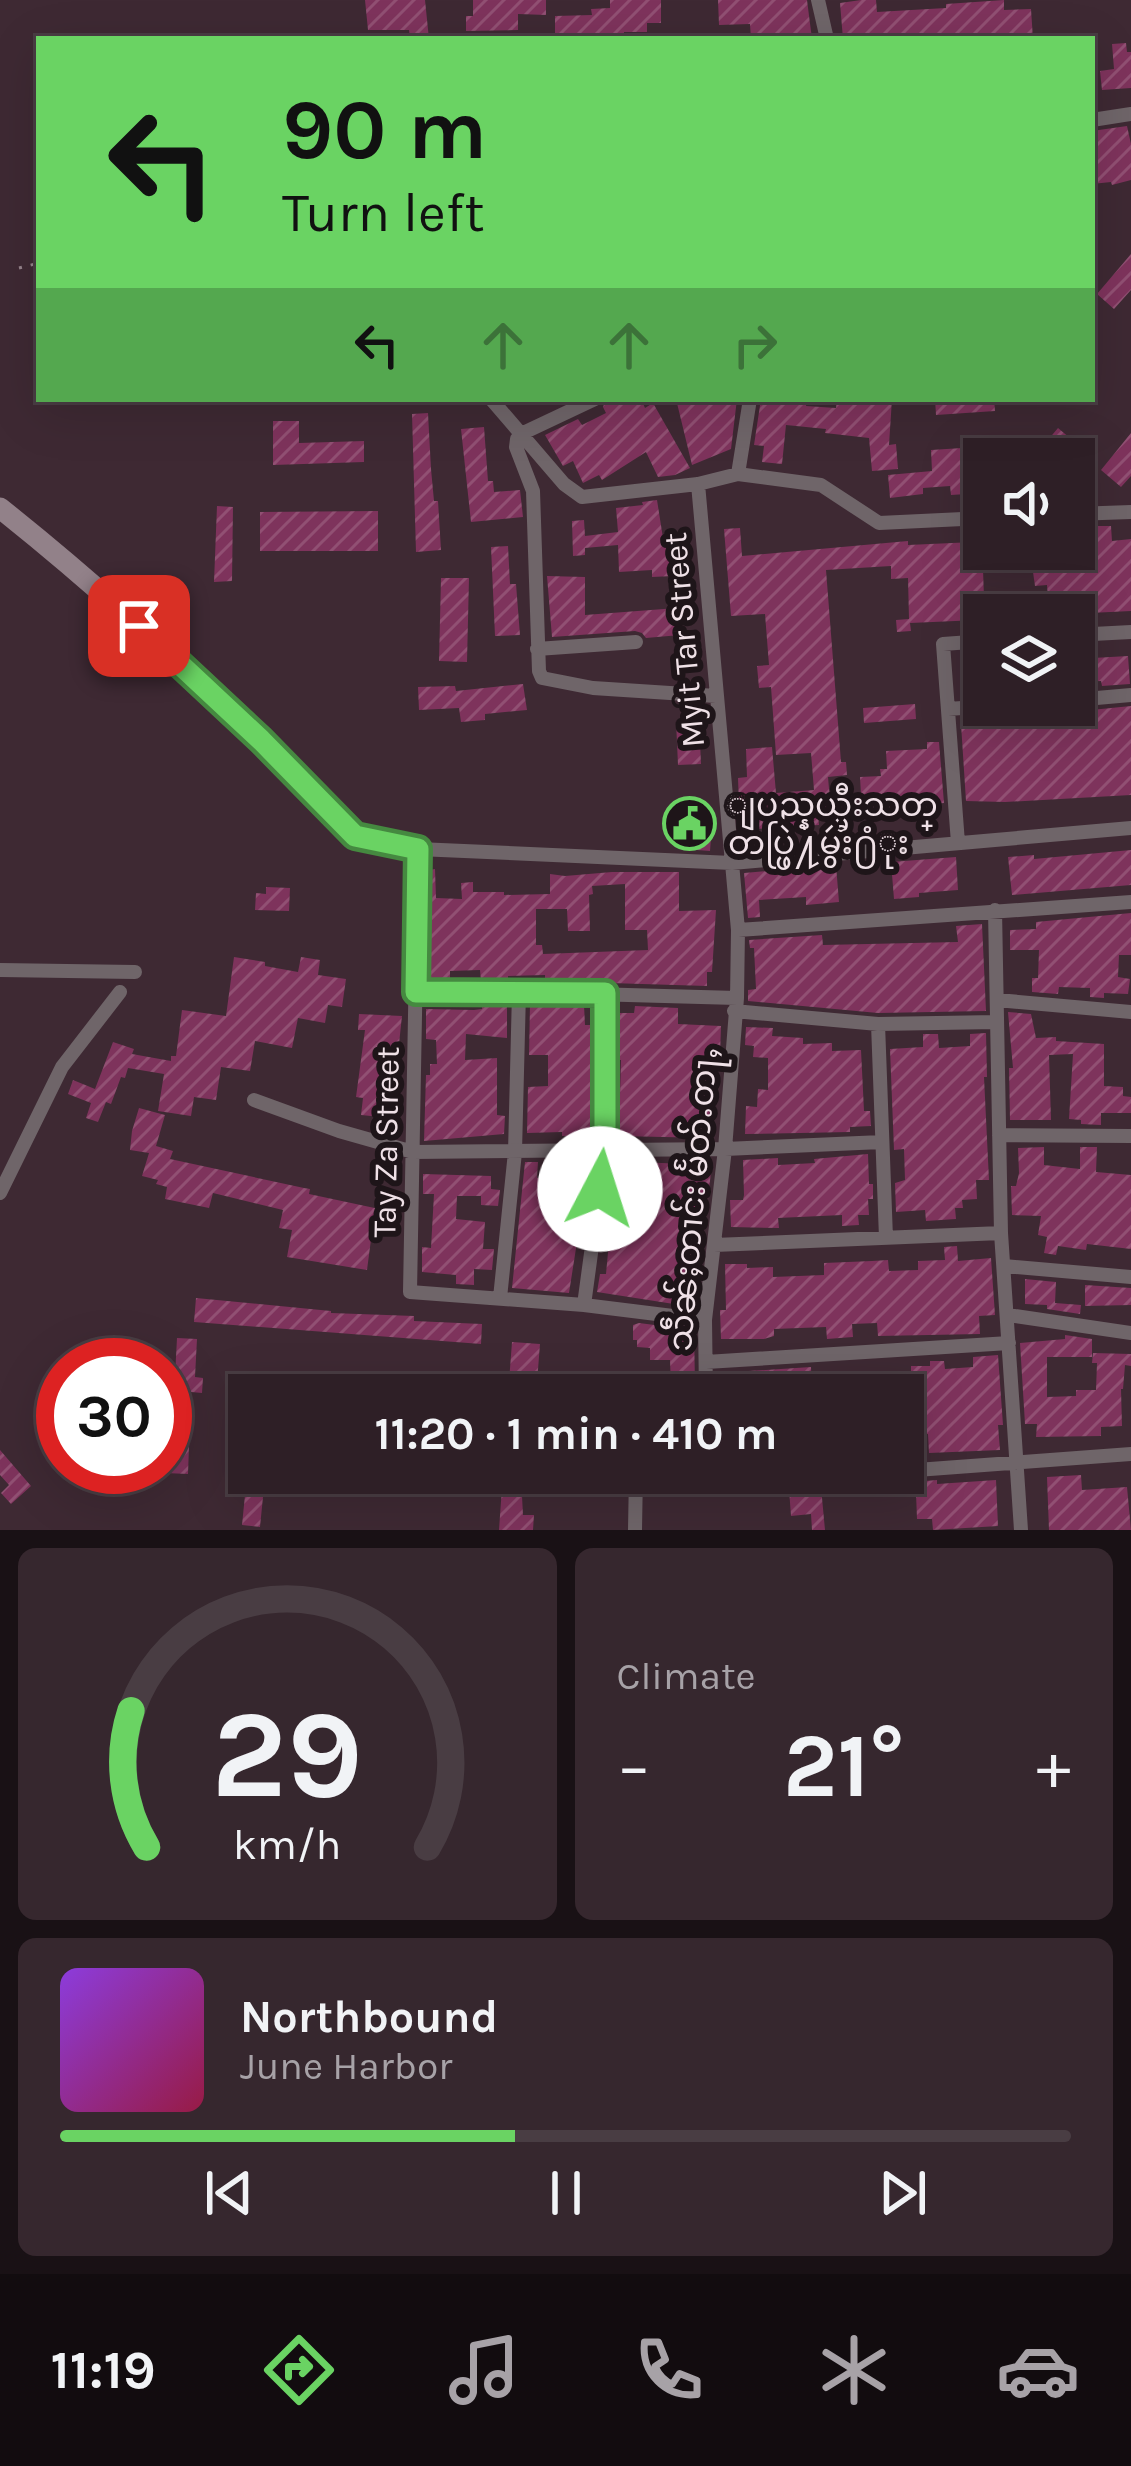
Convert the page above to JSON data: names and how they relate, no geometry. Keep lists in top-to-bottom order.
{
  "streets": {
    "street": ["Myit Tar Street", "Tay Za Street", "သဵၼ်ႈတၢင်း မႅတ်ႉတႃႇ"]
  },
  "crossings": [
    ["Myit Tar Street", "သဵၼ်ႈတၢင်း မႅတ်ႉတႃႇ"]
  ],
  "places": {
    "public building": ["ျပည္နယ္မီးသတ္ တပ္ဖြဲ႔မွဴး႐ံုး"]
  },
  "page": {
    "turn": ["90 m", "Turn left"],
    "limit": "30",
    "trip": "11:20 · 1 min · 410 m",
    "tile": "Climate",
    "heat": ["−", "21°", "+"],
    "song": ["Northbound", "June Harbor"],
    "tabs": "11:19",
    "gauge": ["29", "km/h"]
  }
}
